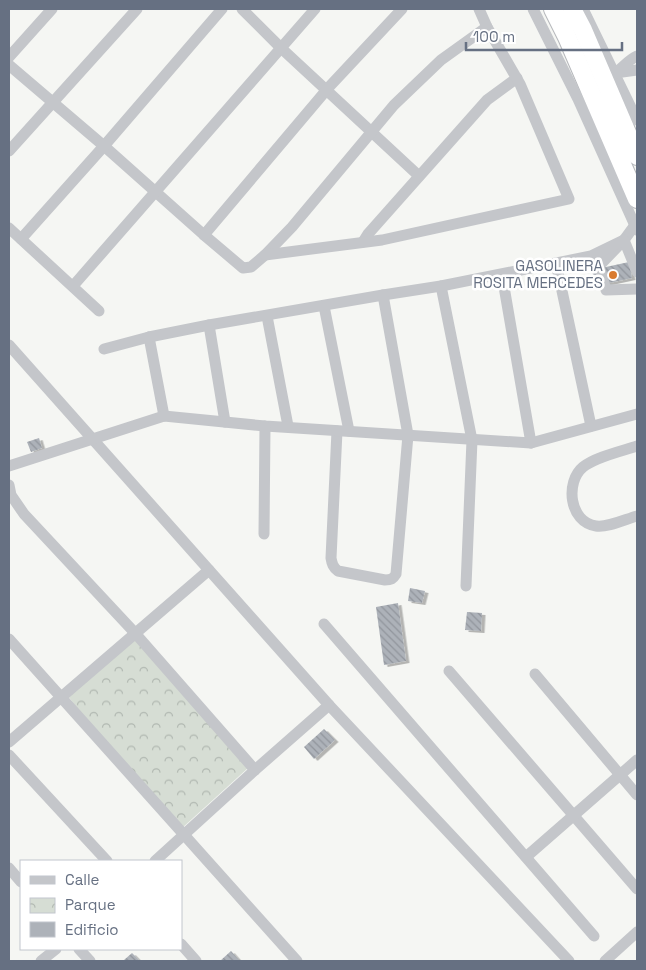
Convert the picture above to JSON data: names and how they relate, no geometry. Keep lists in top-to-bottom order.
{
  "places": ["GASOLINERA ROSITA MERCEDES"],
  "legend": ["Calle", "Parque", "Edificio"],
  "scale_bar": "100 m"
}
